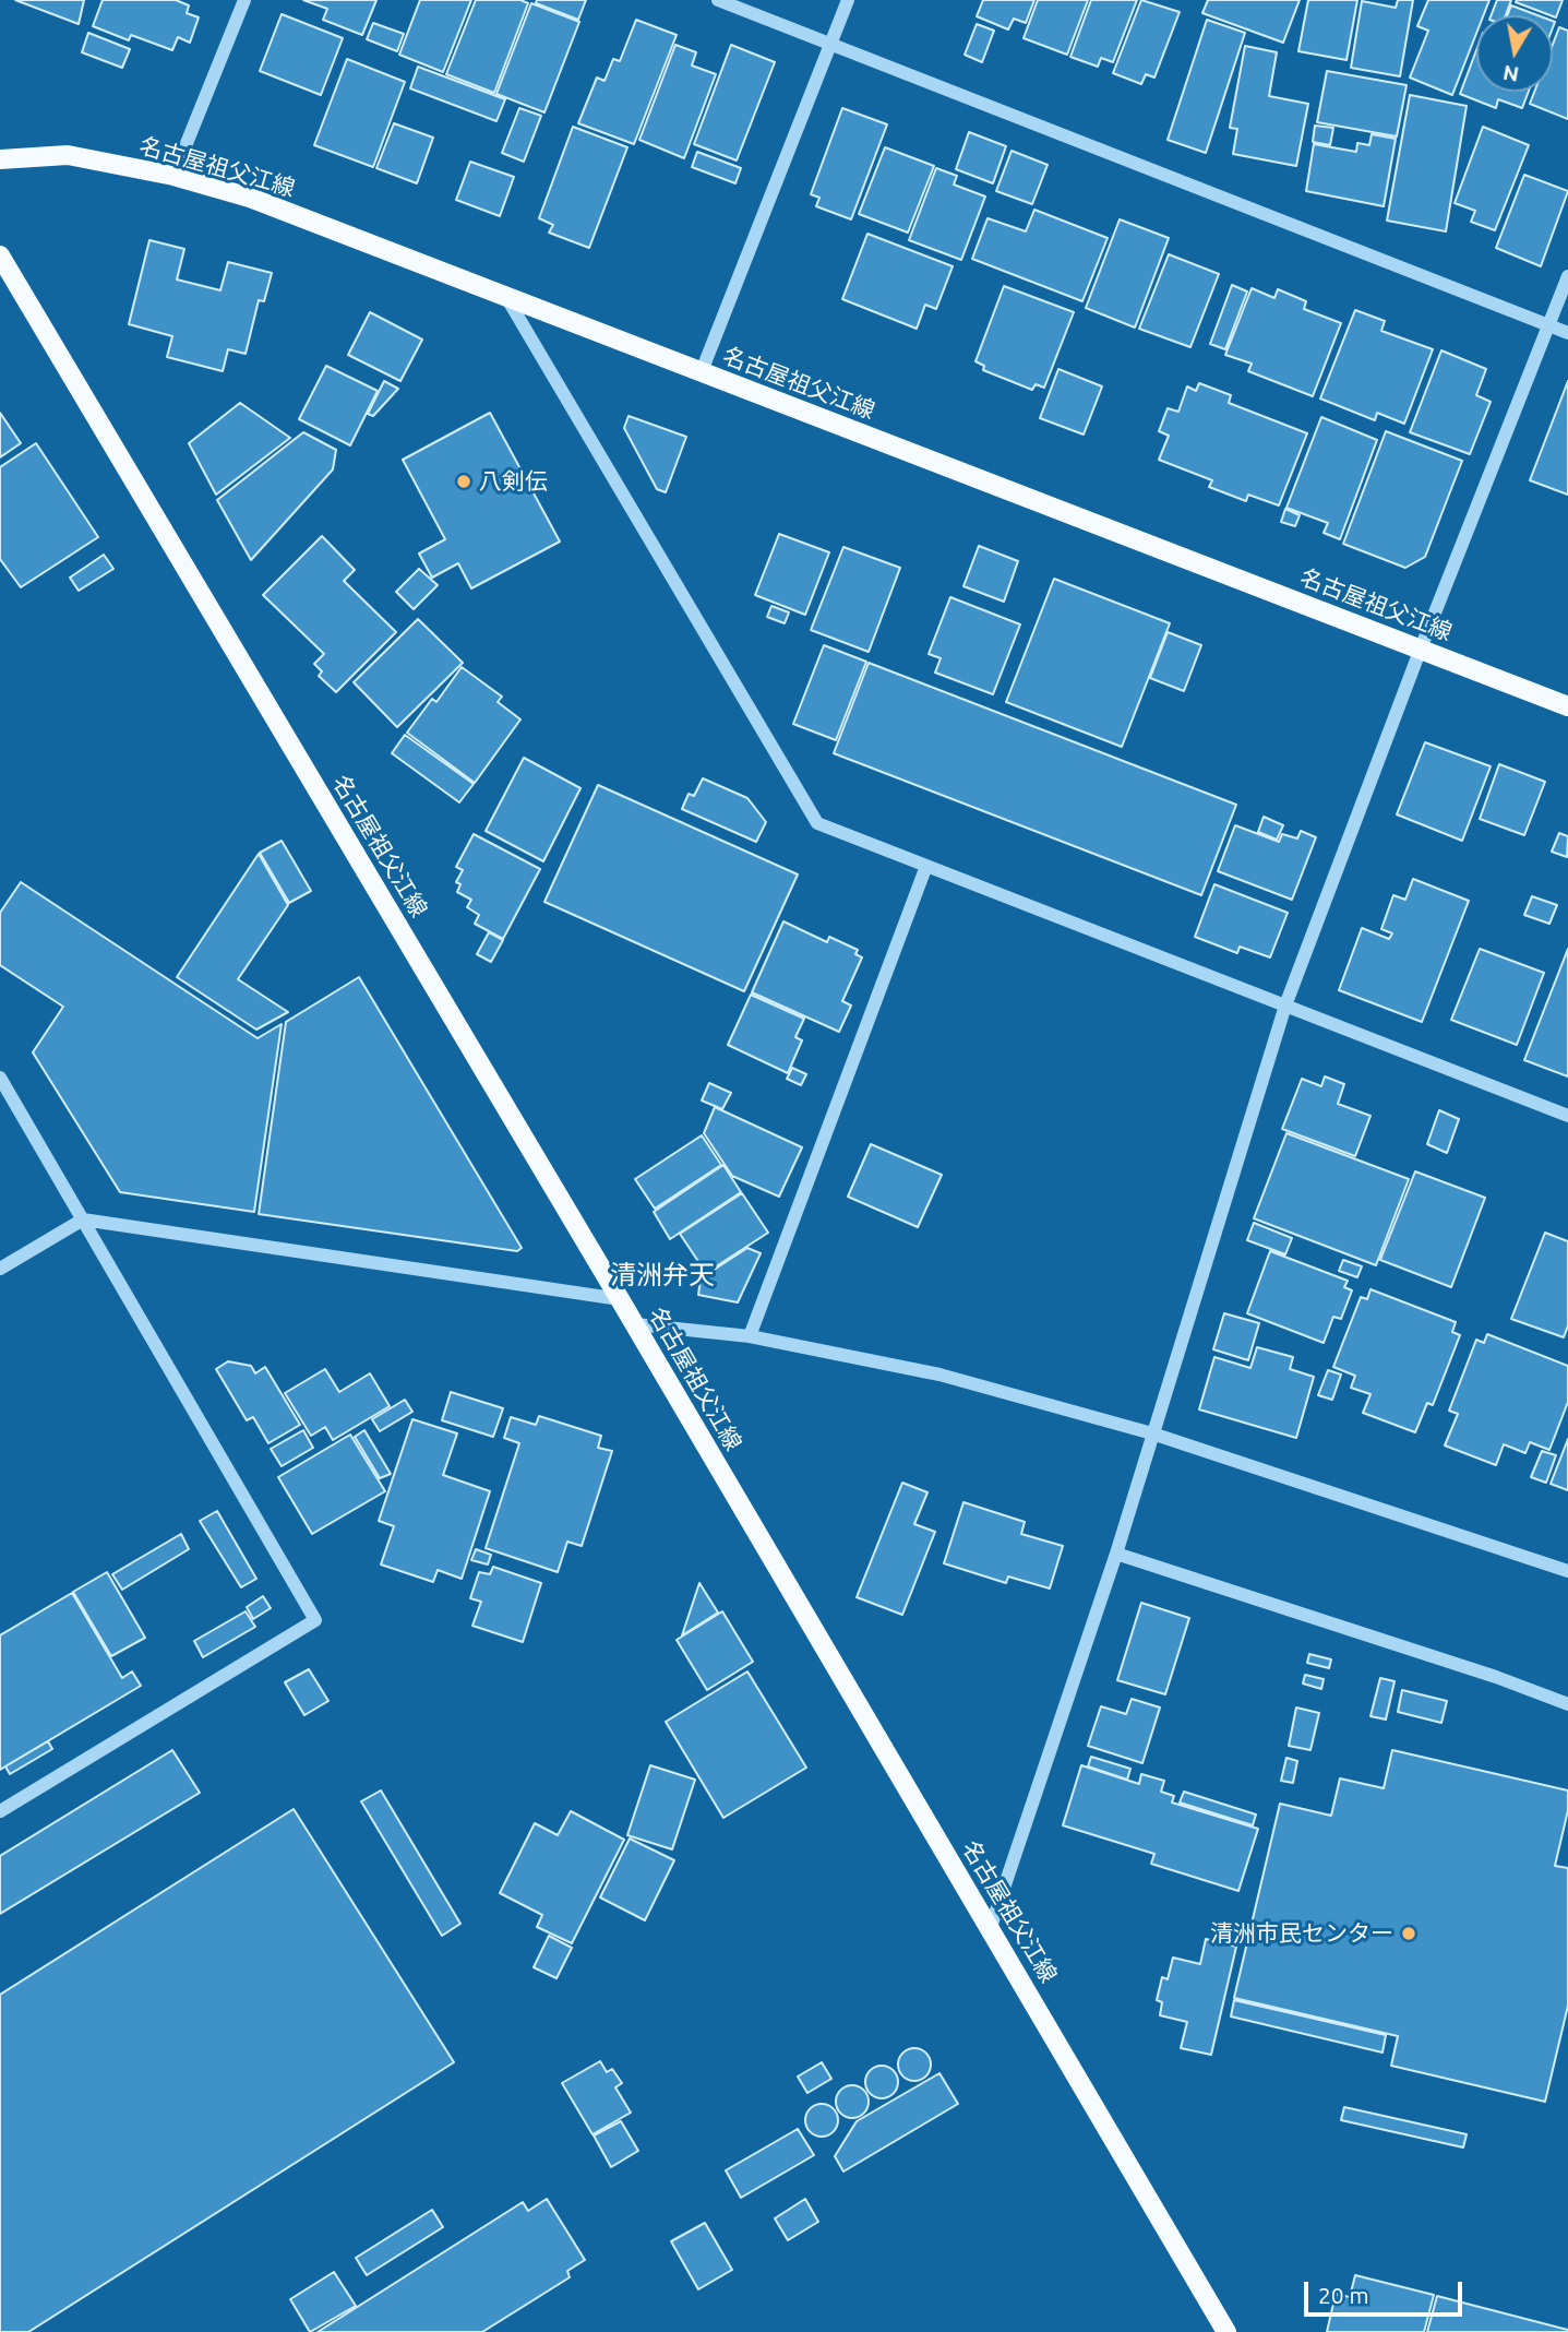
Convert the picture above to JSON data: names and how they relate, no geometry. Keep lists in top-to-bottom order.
{
  "streets": {
    "main road": ["名古屋祖父江線"]
  },
  "districts": ["清洲弁天"],
  "places": ["八剣伝", "清洲市民センター"],
  "scale_bar": "20 m",
  "north": "bottom"
}
